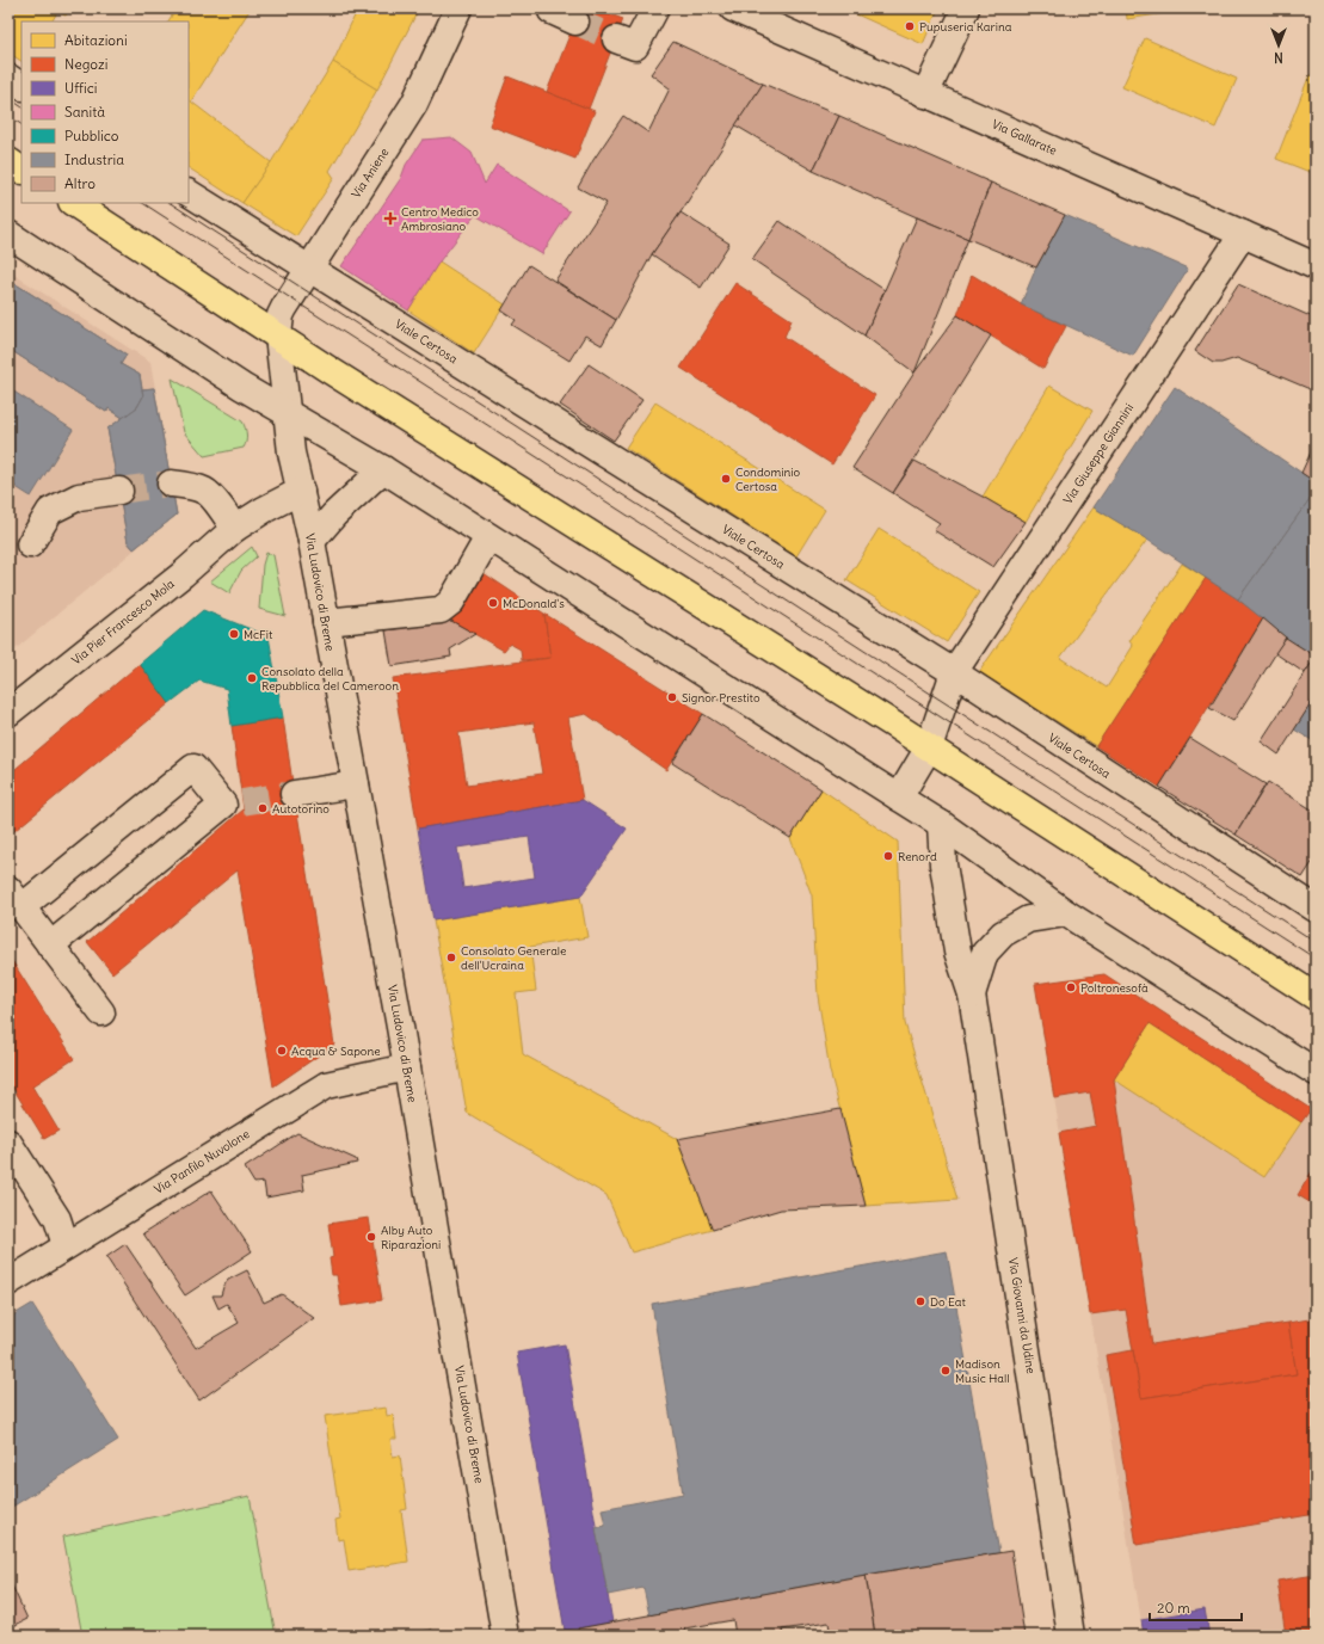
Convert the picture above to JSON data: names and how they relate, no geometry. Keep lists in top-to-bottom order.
{
  "streets": {
    "street": [
      "Via Gallarate",
      "Via Aniene",
      "Viale Certosa",
      "Via Giuseppe Giannini",
      "Via Ludovico di Breme",
      "Via Pier Francesco Mola",
      "Via Panfilo Nuvolone",
      "Via Giovanni da Udine"
    ]
  },
  "crossings": [
    ["Via Gallarate", "Via Giuseppe Giannini"],
    ["Via Aniene", "Viale Certosa"],
    ["Viale Certosa", "Via Giuseppe Giannini"],
    ["Via Ludovico di Breme", "Via Pier Francesco Mola"],
    ["Via Ludovico di Breme", "Via Panfilo Nuvolone"]
  ],
  "places": {
    "other": [
      "Pupuseria Karina",
      "Condominio Certosa",
      "McDonald's",
      "McFit",
      "Consolato della Repubblica del Cameroon",
      "Signor Prestito",
      "Autotorino",
      "Renord",
      "Consolato Generale dell'Ucraina",
      "Poltronesofà",
      "Acqua & Sapone",
      "Alby Auto Riparazioni",
      "Do Eat",
      "Madison Music Hall"
    ],
    "health": ["Centro Medico Ambrosiano"]
  },
  "legend": [
    "Abitazioni",
    "Negozi",
    "Uffici",
    "Sanità",
    "Pubblico",
    "Industria",
    "Altro"
  ],
  "scale_bar": "20 m",
  "north": "bottom"
}
